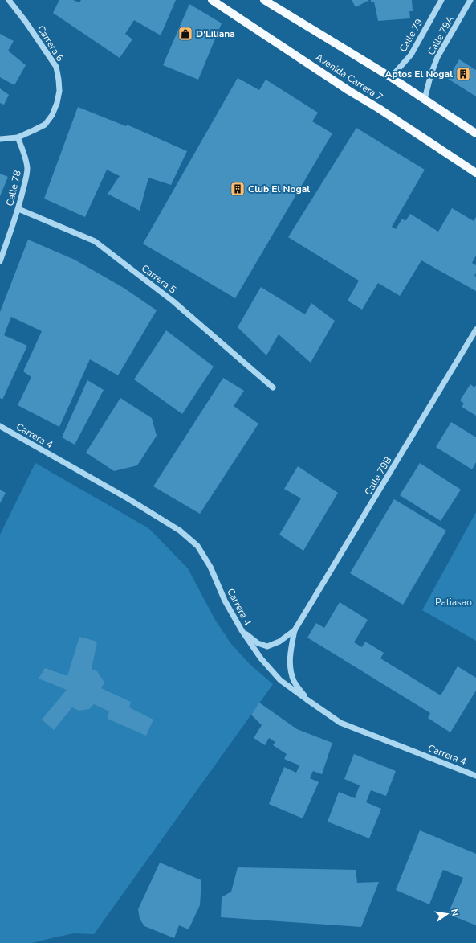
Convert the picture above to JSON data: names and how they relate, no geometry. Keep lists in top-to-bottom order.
{
  "streets": {
    "main road": ["Avenida Carrera 7"],
    "street": [
      "Calle 79",
      "Calle 79A",
      "Carrera 6",
      "Calle 78",
      "Carrera 5",
      "Carrera 4",
      "Calle 79B"
    ]
  },
  "crossings": [
    ["Carrera 6", "Calle 78"],
    ["Calle 78", "Carrera 5"],
    ["Carrera 4", "Calle 79B"]
  ],
  "parks": ["Patiasao"],
  "places": {
    "shop": ["D'Liliana"],
    "building": ["Aptos El Nogal", "Club El Nogal"]
  },
  "north": "right"
}
